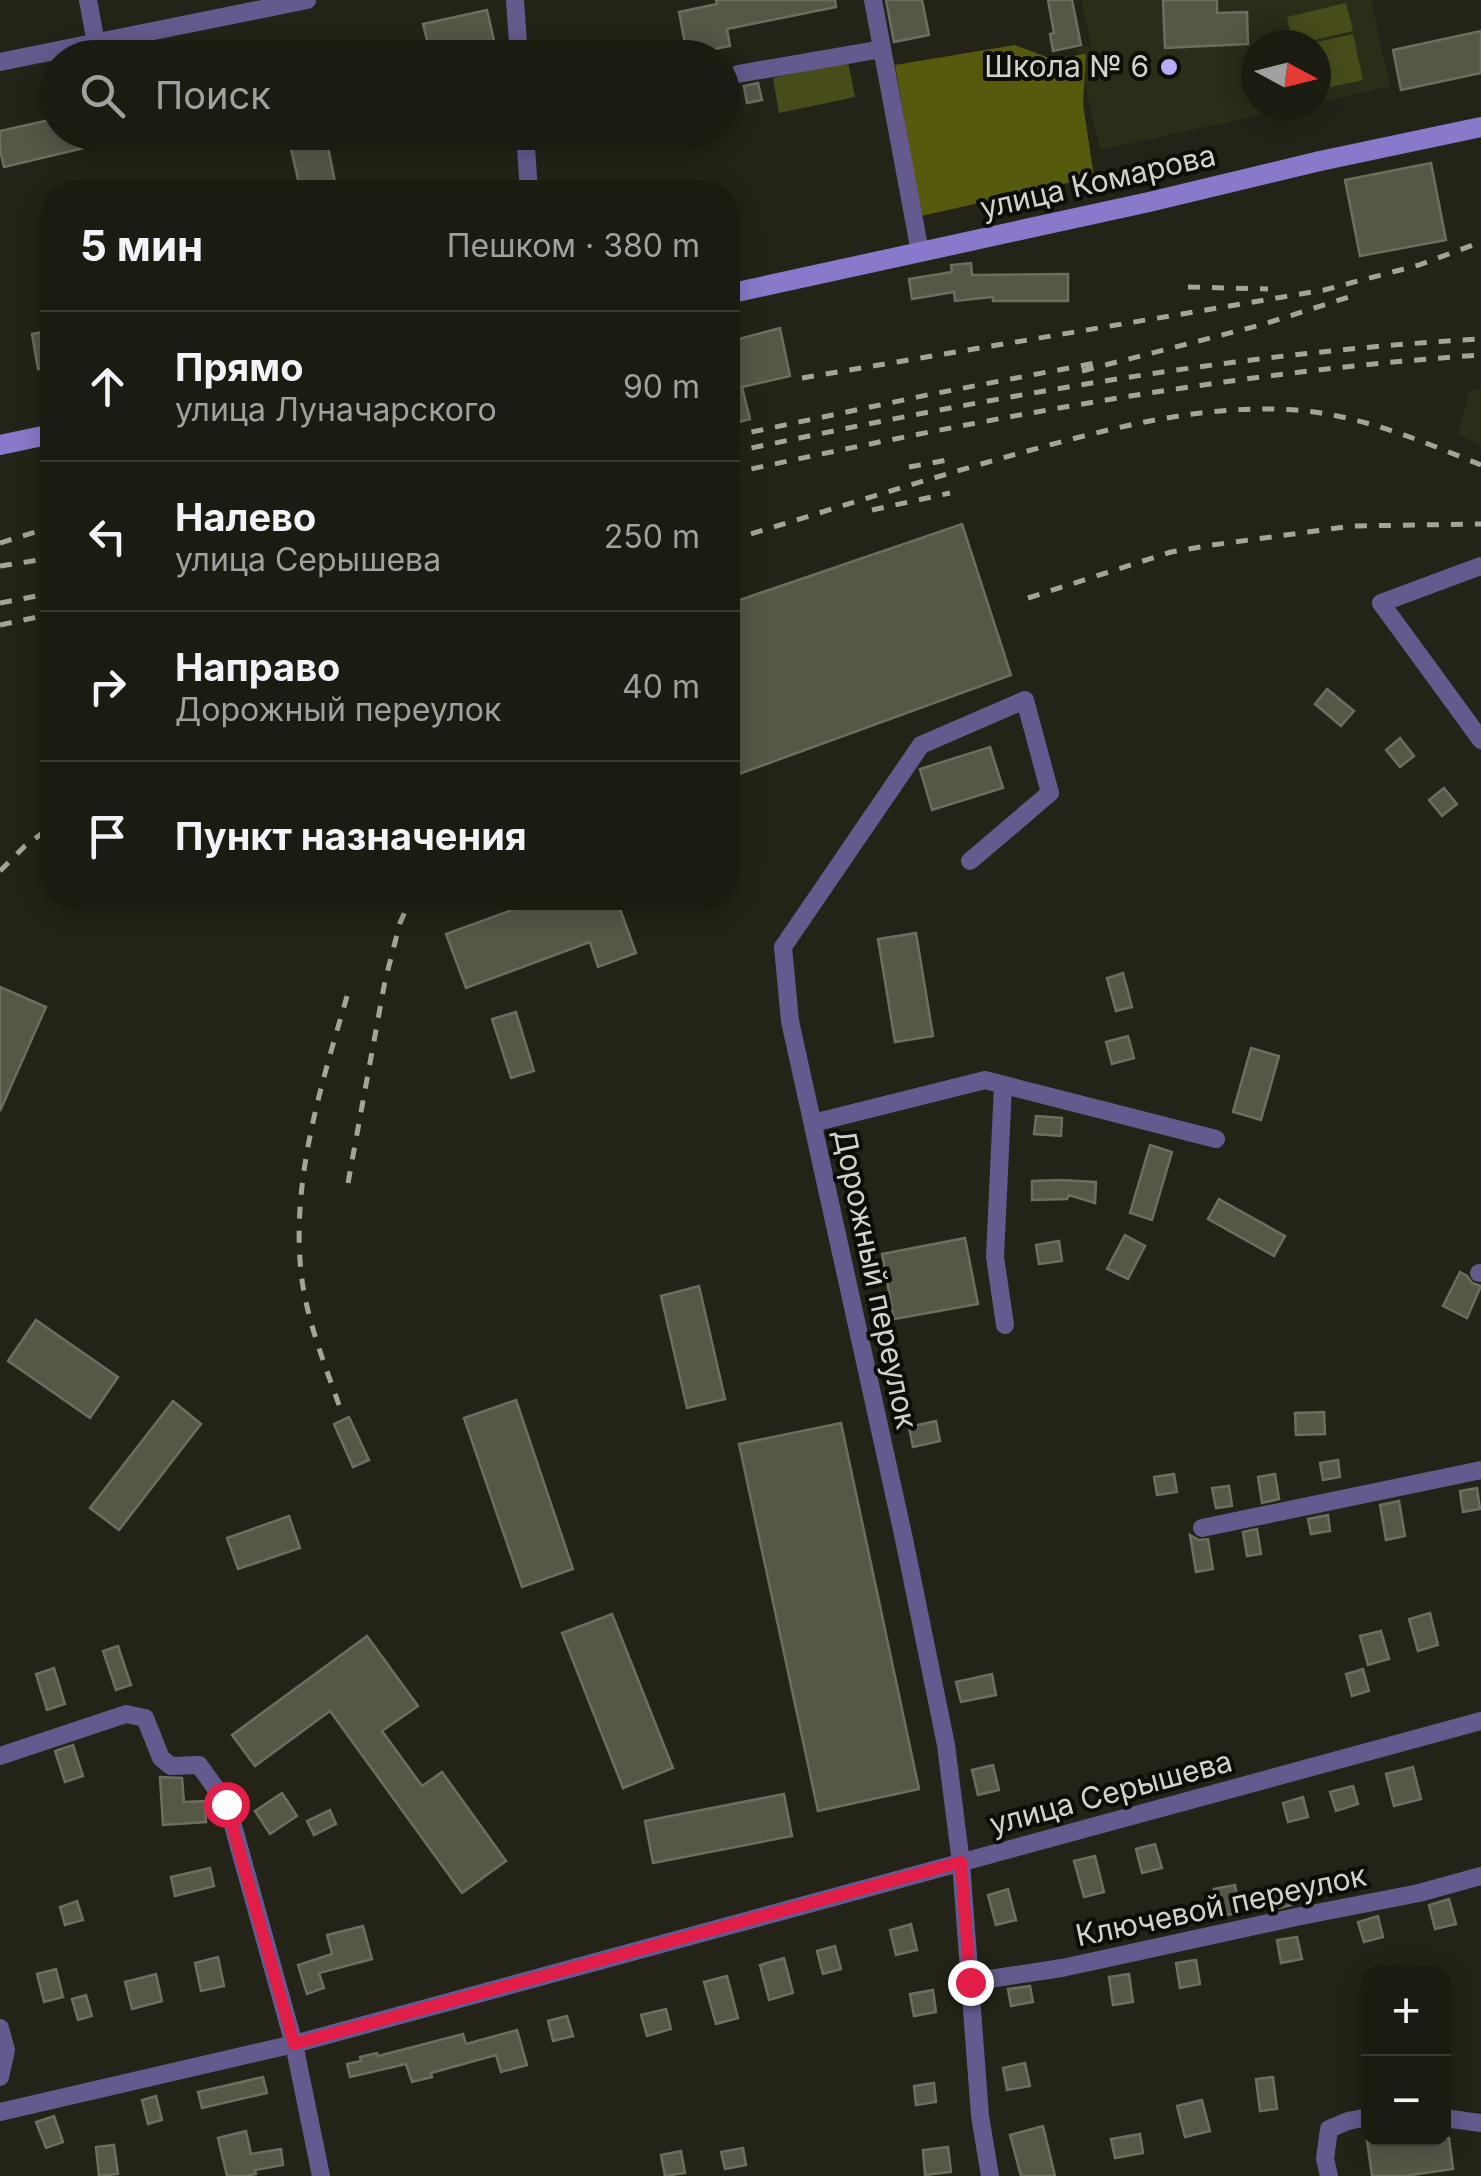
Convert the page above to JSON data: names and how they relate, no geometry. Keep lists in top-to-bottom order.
{
  "streets": {
    "main road": ["улица Комарова"],
    "street": ["Дорожный переулок", "улица Серышева", "Ключевой переулок"]
  },
  "crossings": [
    ["Дорожный переулок", "улица Серышева"],
    ["Дорожный переулок", "Ключевой переулок"]
  ],
  "places": ["Школа № 6"],
  "north": "right",
  "page": {
    "search": "Поиск",
    "heading": ["5 мин", "Пешком · 380 m"],
    "list": [
      ["Прямо", "улица Луначарского", "90 m"],
      ["Налево", "улица Серышева", "250 m"],
      ["Направо", "Дорожный переулок", "40 m"],
      "Пункт назначения"
    ],
    "map_buttons": ["+", "−"]
  }
}
